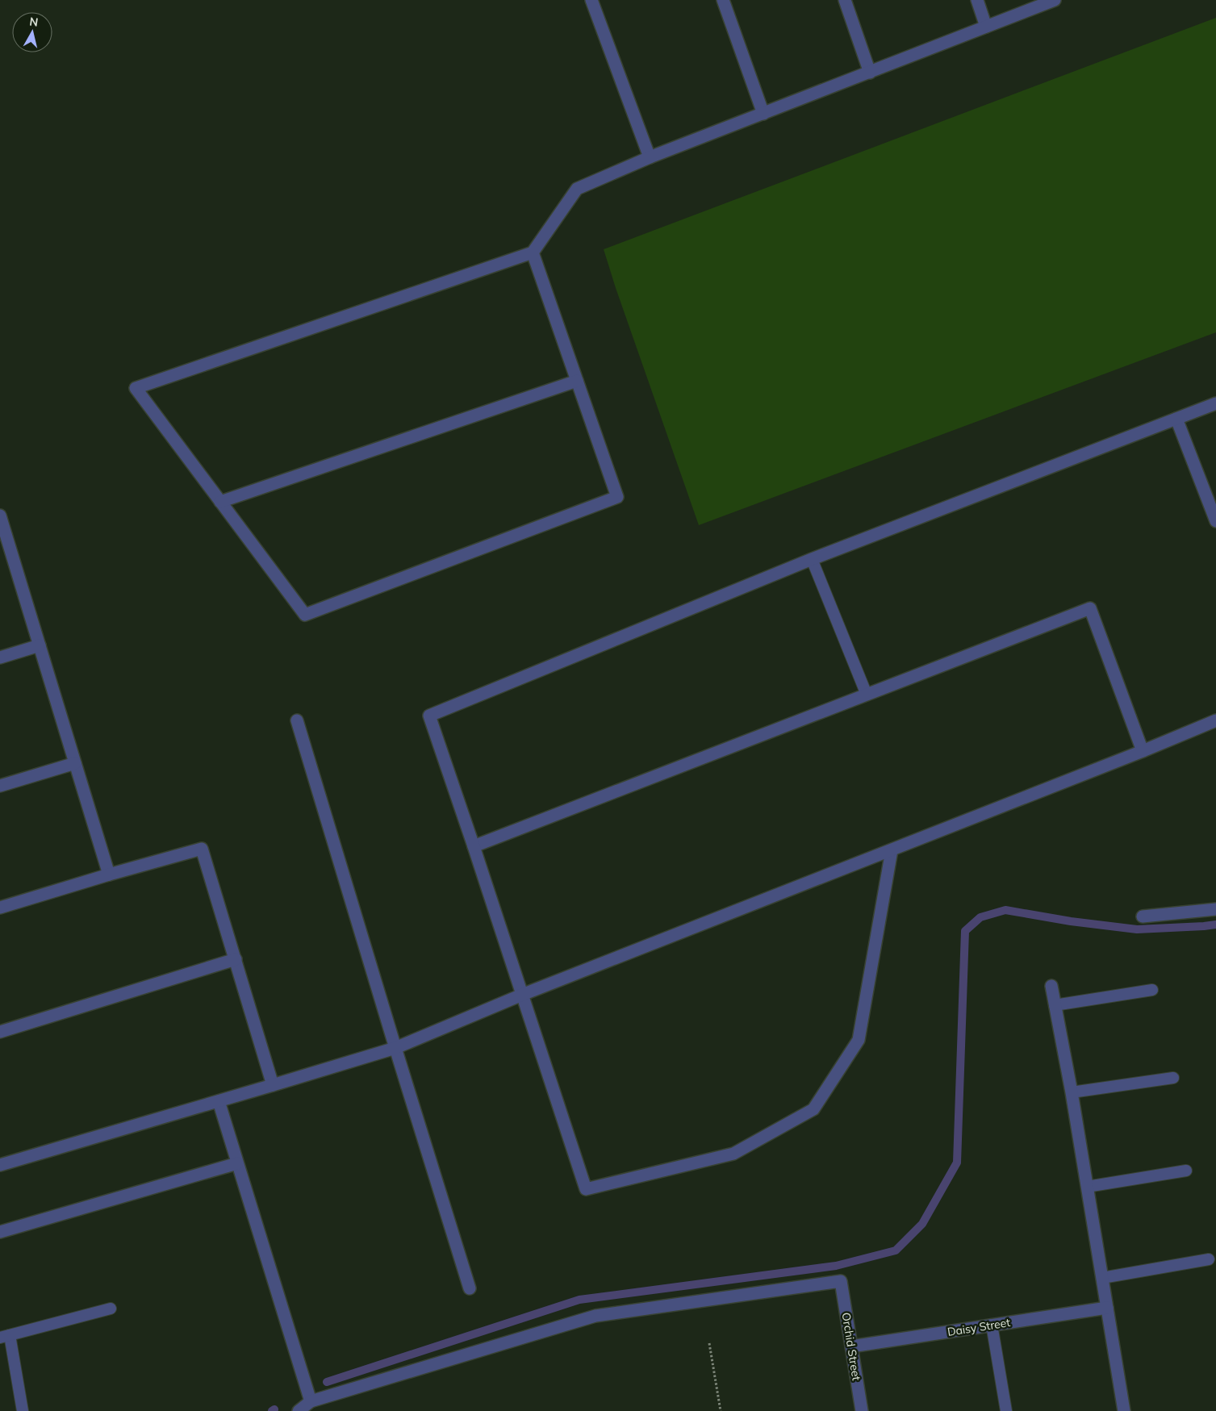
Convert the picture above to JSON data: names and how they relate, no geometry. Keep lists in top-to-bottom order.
{
  "streets": {
    "street": ["Daisy Street", "Orchid Street"]
  },
  "crossings": [
    ["Daisy Street", "Orchid Street"]
  ],
  "north": "top"
}
